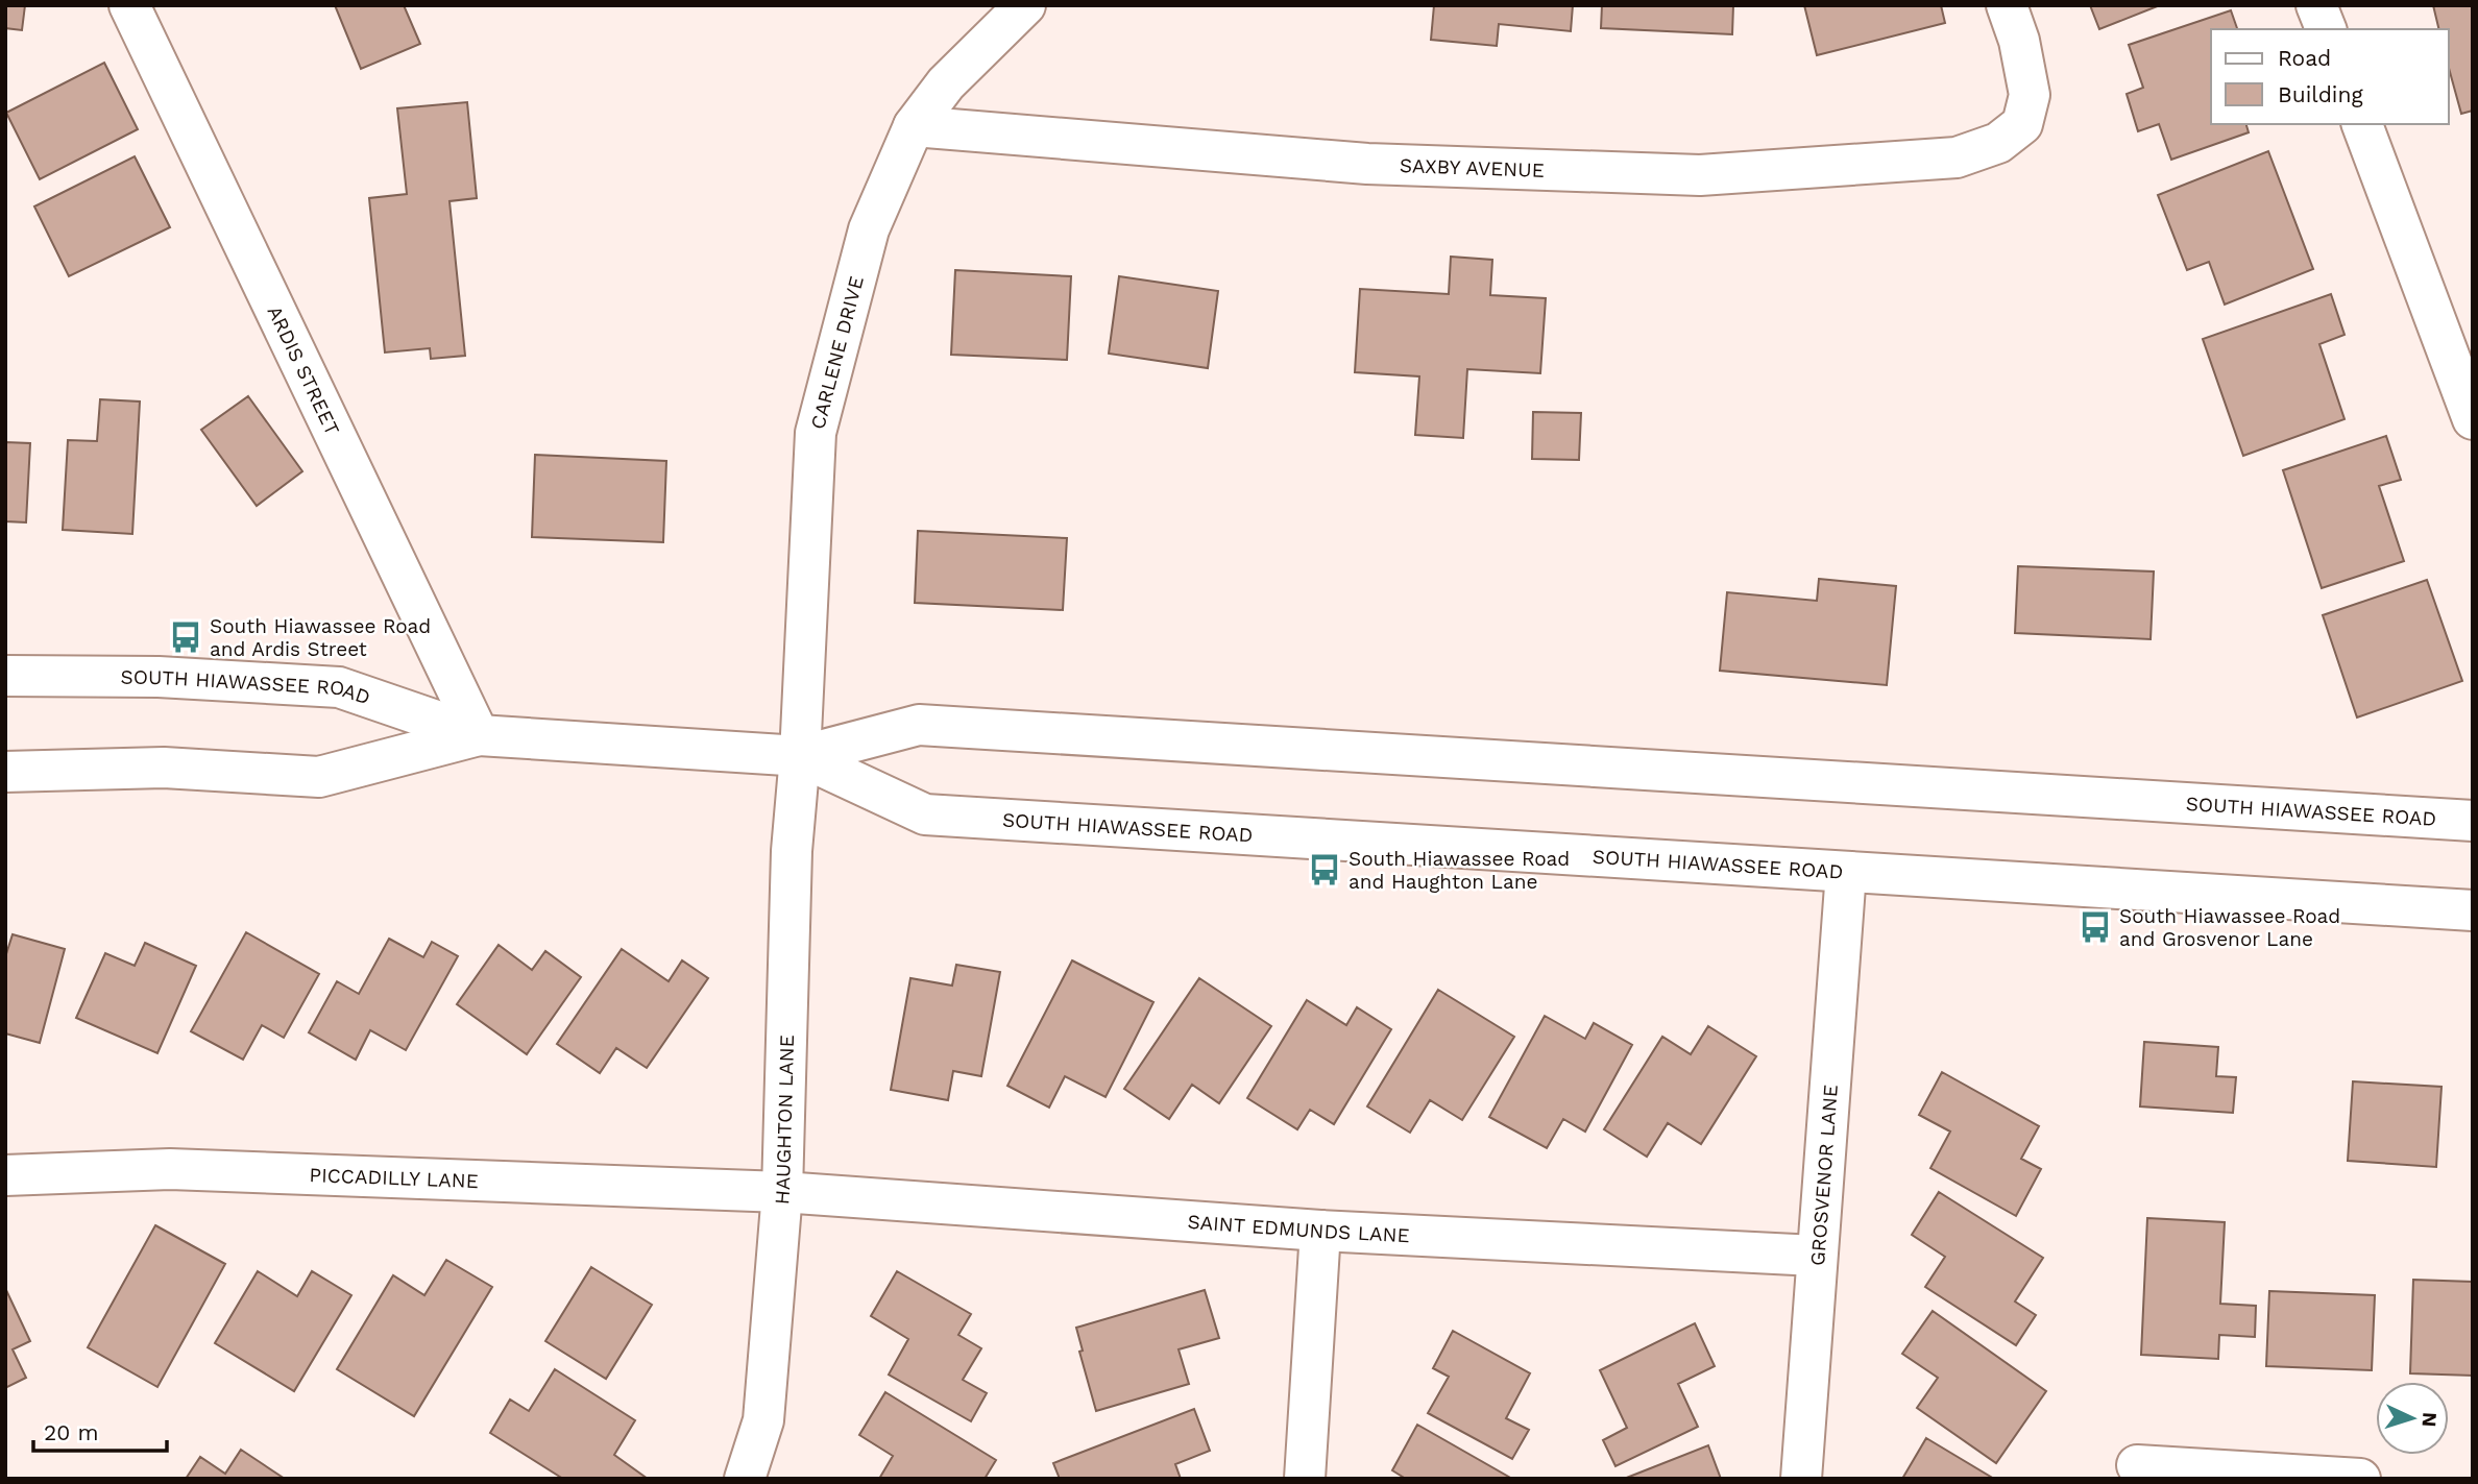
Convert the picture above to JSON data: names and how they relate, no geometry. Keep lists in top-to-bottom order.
{
  "streets": {
    "street": [
      "SAXBY AVENUE",
      "CARLENE DRIVE",
      "ARDIS STREET",
      "SOUTH HIAWASSEE ROAD",
      "HAUGHTON LANE",
      "GROSVENOR LANE",
      "PICCADILLY LANE",
      "SAINT EDMUNDS LANE"
    ]
  },
  "crossings": [
    ["SAXBY AVENUE", "CARLENE DRIVE"],
    ["CARLENE DRIVE", "SOUTH HIAWASSEE ROAD"],
    ["CARLENE DRIVE", "HAUGHTON LANE"],
    ["ARDIS STREET", "SOUTH HIAWASSEE ROAD"],
    ["SOUTH HIAWASSEE ROAD", "HAUGHTON LANE"],
    ["SOUTH HIAWASSEE ROAD", "GROSVENOR LANE"],
    ["HAUGHTON LANE", "PICCADILLY LANE"],
    ["HAUGHTON LANE", "SAINT EDMUNDS LANE"],
    ["GROSVENOR LANE", "SAINT EDMUNDS LANE"],
    ["PICCADILLY LANE", "SAINT EDMUNDS LANE"]
  ],
  "places": {
    "bus stop": ["South Hiawassee Road and Ardis Street", "South Hiawassee Road and Haughton Lane", "South Hiawassee Road and Grosvenor Lane"]
  },
  "legend": ["Road", "Building"],
  "scale_bar": "20 m",
  "north": "right"
}
